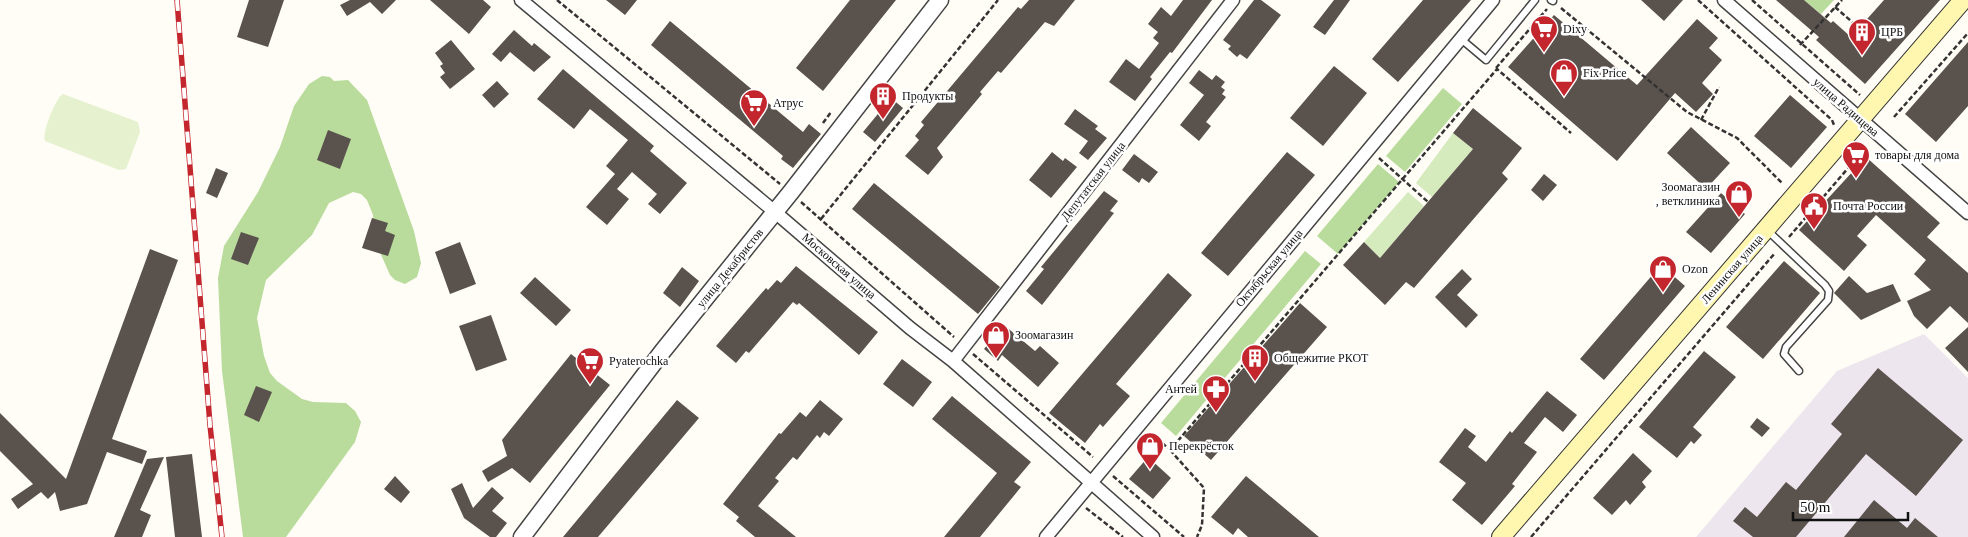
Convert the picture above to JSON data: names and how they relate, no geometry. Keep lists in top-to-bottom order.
{
  "streets": {
    "main road": ["Ленинская улица"],
    "street": [
      "улица Радищева",
      "Депутатская улица",
      "Московская улица",
      "улица Декабристов",
      "Октябрьская улица"
    ]
  },
  "crossings": [
    ["улица Радищева", "Ленинская улица"],
    ["Депутатская улица", "Московская улица"],
    ["Московская улица", "улица Декабристов"],
    ["Московская улица", "Октябрьская улица"]
  ],
  "places": {
    "supermarket": [
      "Dixy",
      "Атрус",
      "товары для дома",
      "Pyaterochka"
    ],
    "building": ["ЦРБ", "Продукты", "Общежитие РКОТ"],
    "shop": [
      "Fix Price",
      "Зоомагазин , ветклиника",
      "Ozon",
      "Зоомагазин",
      "Перекрёсток"
    ],
    "public building": ["Почта России"],
    "pharmacy": ["Антей"]
  },
  "scale_bar": "50 m"
}
